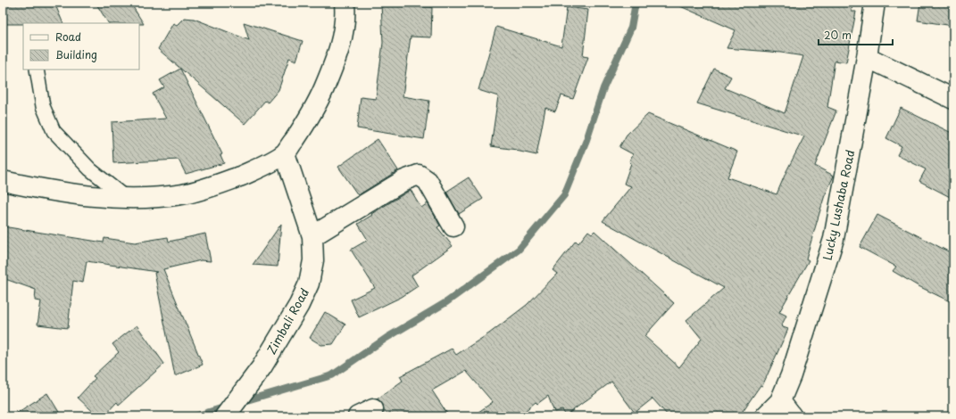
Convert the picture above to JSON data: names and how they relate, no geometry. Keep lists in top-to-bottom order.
{
  "streets": {
    "street": ["Lucky Lushaba Road", "Zimbali Road"]
  },
  "legend": ["Road", "Building"],
  "scale_bar": "20 m"
}
